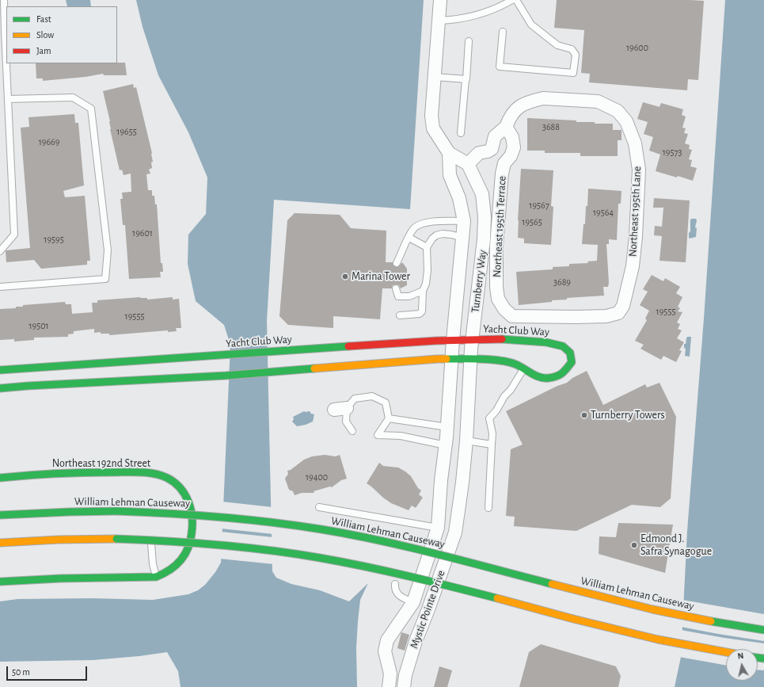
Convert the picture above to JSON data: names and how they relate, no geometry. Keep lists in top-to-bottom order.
{
  "streets": {
    "main road": ["Yacht Club Way", "Northeast 192nd Street", "William Lehman Causeway"],
    "street": [
      "Northeast 195th Lane",
      "Northeast 195th Terrace",
      "Turnberry Way",
      "Mystic Pointe Drive"
    ]
  },
  "crossings": [
    ["Northeast 195th Lane", "Northeast 195th Terrace"],
    ["Northeast 195th Lane", "Turnberry Way"],
    ["Turnberry Way", "Yacht Club Way"],
    ["Turnberry Way", "Mystic Pointe Drive"]
  ],
  "places": ["Marina Tower", "Turnberry Towers", "Edmond J. Safra Synagogue"],
  "house_numbers": [
    "19600",
    "3688",
    "19655",
    "19669",
    "19573",
    "19567",
    "19564",
    "19565",
    "19601",
    "19595",
    "3689",
    "19555",
    "19555",
    "19501",
    "19400"
  ],
  "legend": ["Fast", "Slow", "Jam"],
  "scale_bar": "50 m",
  "north": "top"
}
